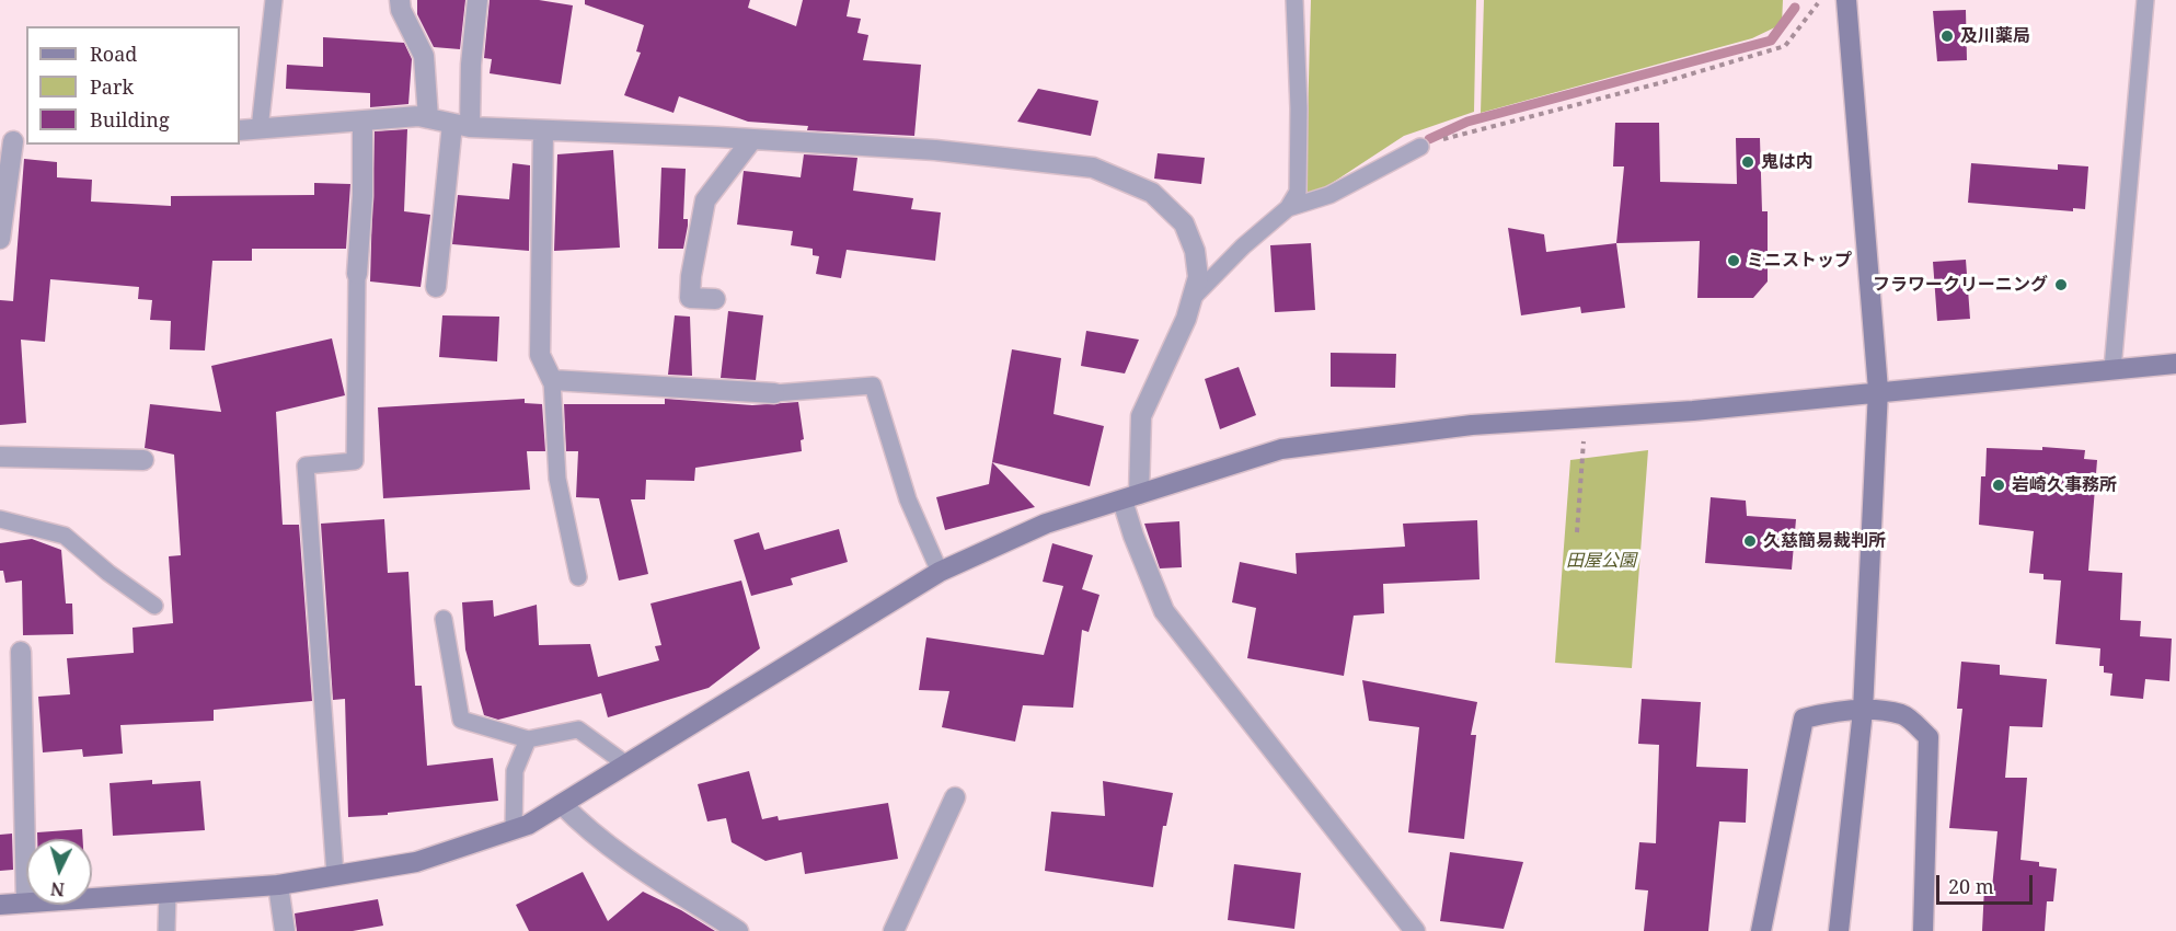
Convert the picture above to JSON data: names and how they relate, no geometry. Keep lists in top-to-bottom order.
{
  "parks": ["田屋公園"],
  "places": [
    "及川薬局",
    "鬼は内",
    "ミニストップ",
    "フラワークリーニング",
    "岩崎久事務所",
    "久慈簡易裁判所"
  ],
  "legend": ["Road", "Park", "Building"],
  "scale_bar": "20 m",
  "north": "bottom"
}
